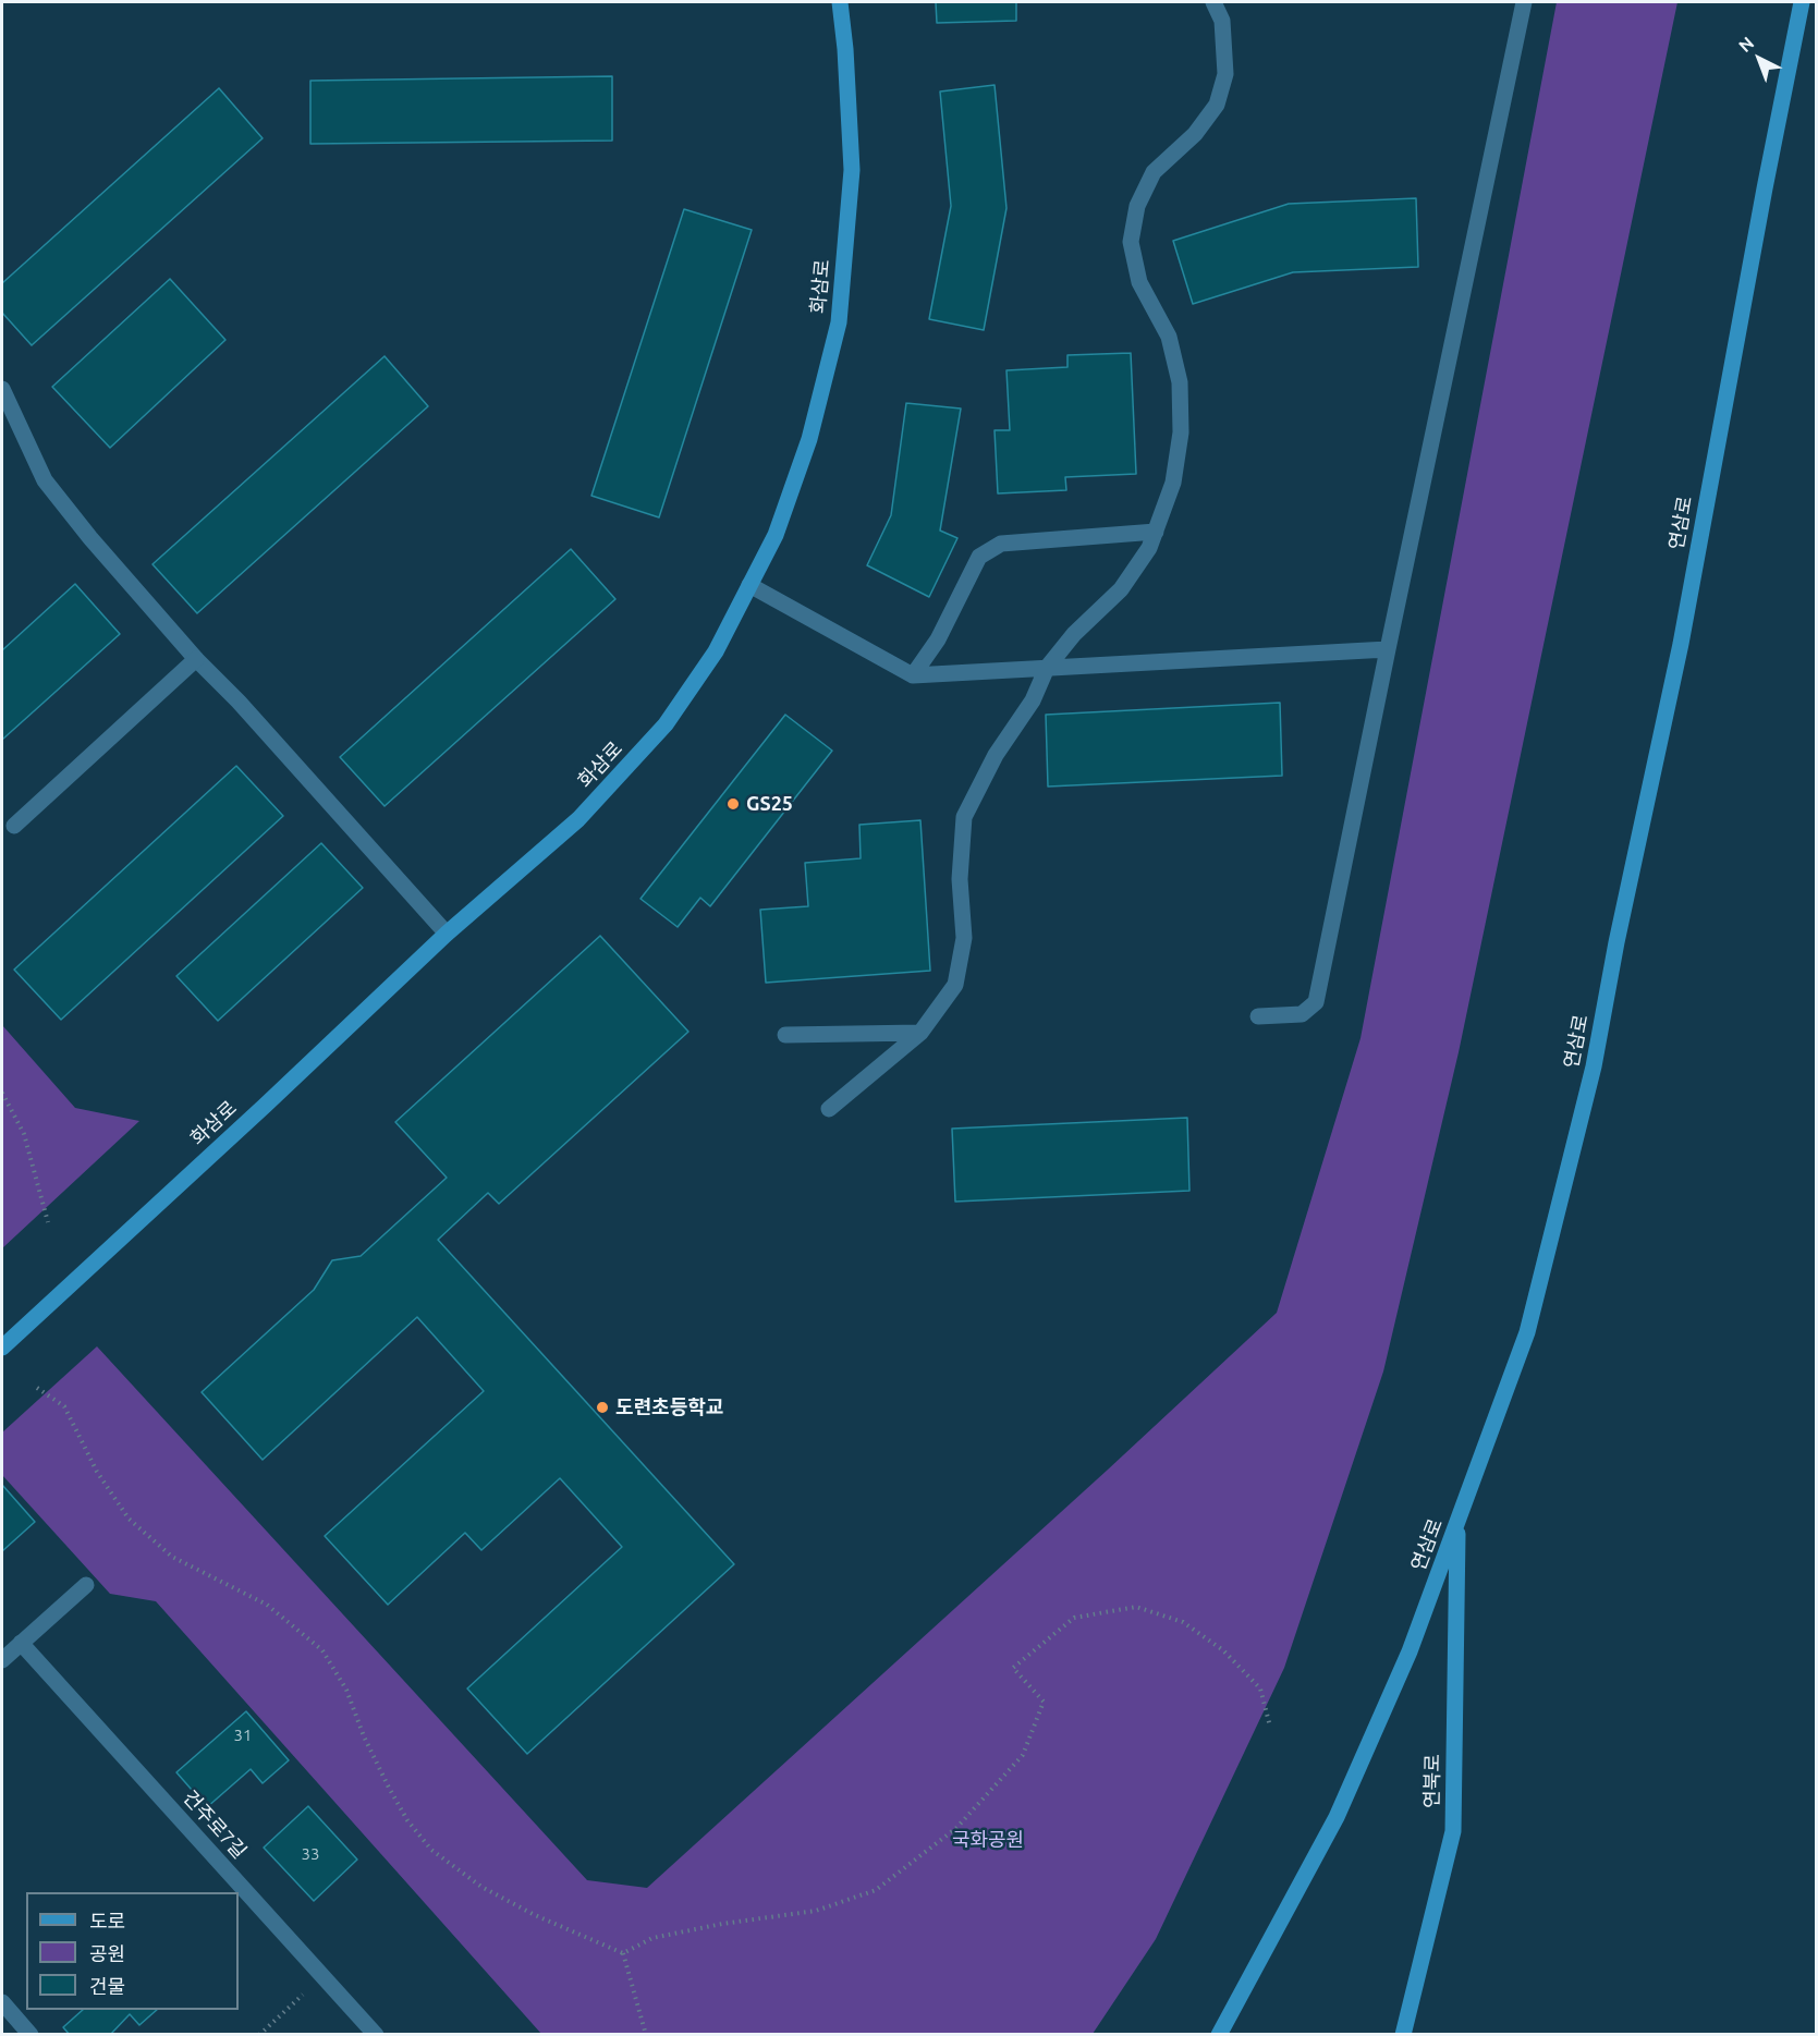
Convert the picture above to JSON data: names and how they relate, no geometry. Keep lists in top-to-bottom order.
{
  "streets": {
    "main road": ["화삼로", "연삼로", "연북로"],
    "street": ["건주로7길"]
  },
  "crossings": [
    ["연삼로", "연북로"]
  ],
  "parks": ["국화공원"],
  "places": ["GS25", "도련초등학교"],
  "house_numbers": ["31", "33"],
  "legend": ["도로", "공원", "건물"],
  "north": "top left"
}
